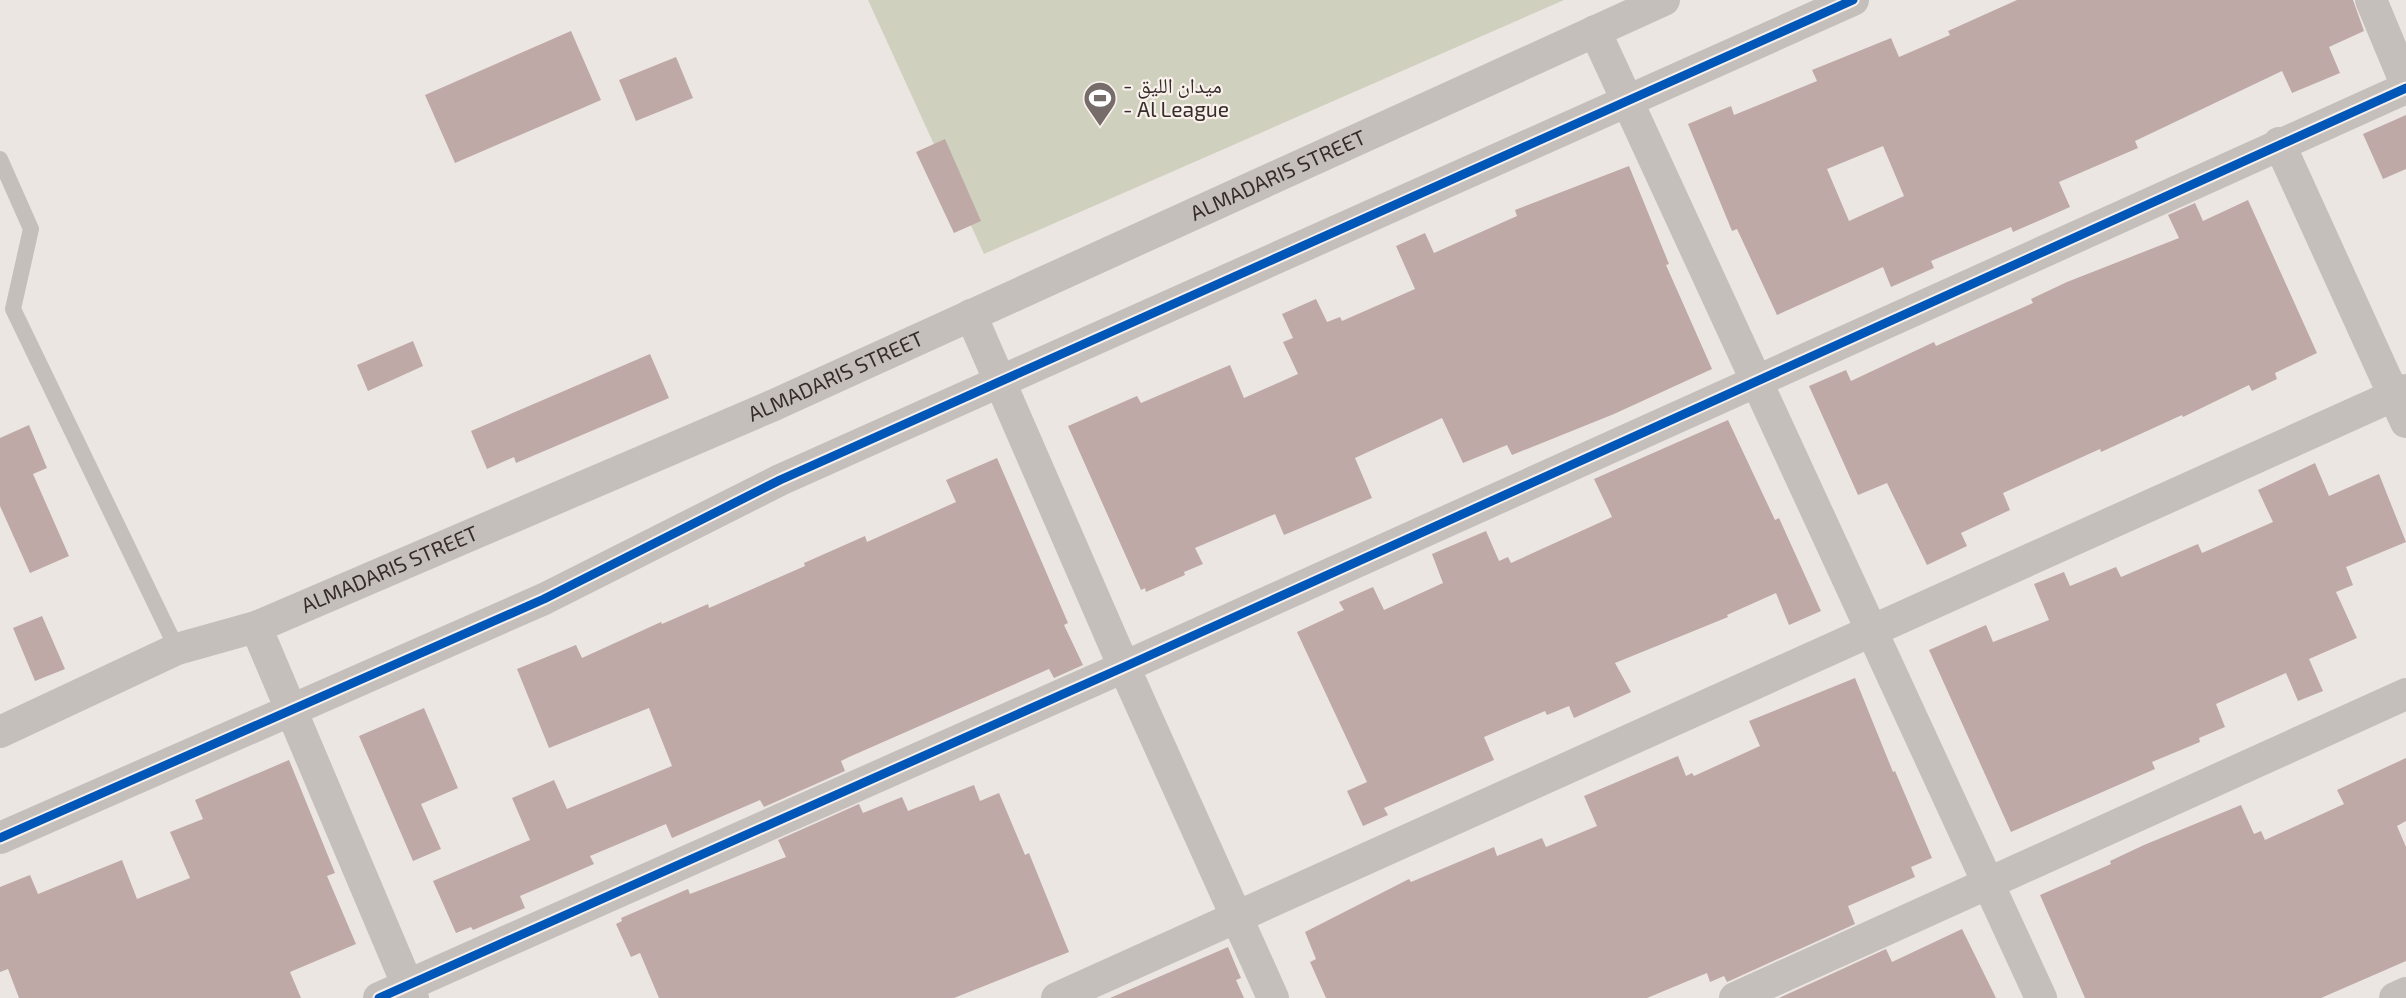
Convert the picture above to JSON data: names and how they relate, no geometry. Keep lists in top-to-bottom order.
{
  "streets": {
    "street": ["ALMADARIS STREET"]
  },
  "places": {
    "sports": ["- ميدان الليق - Al League"]
  }
}
